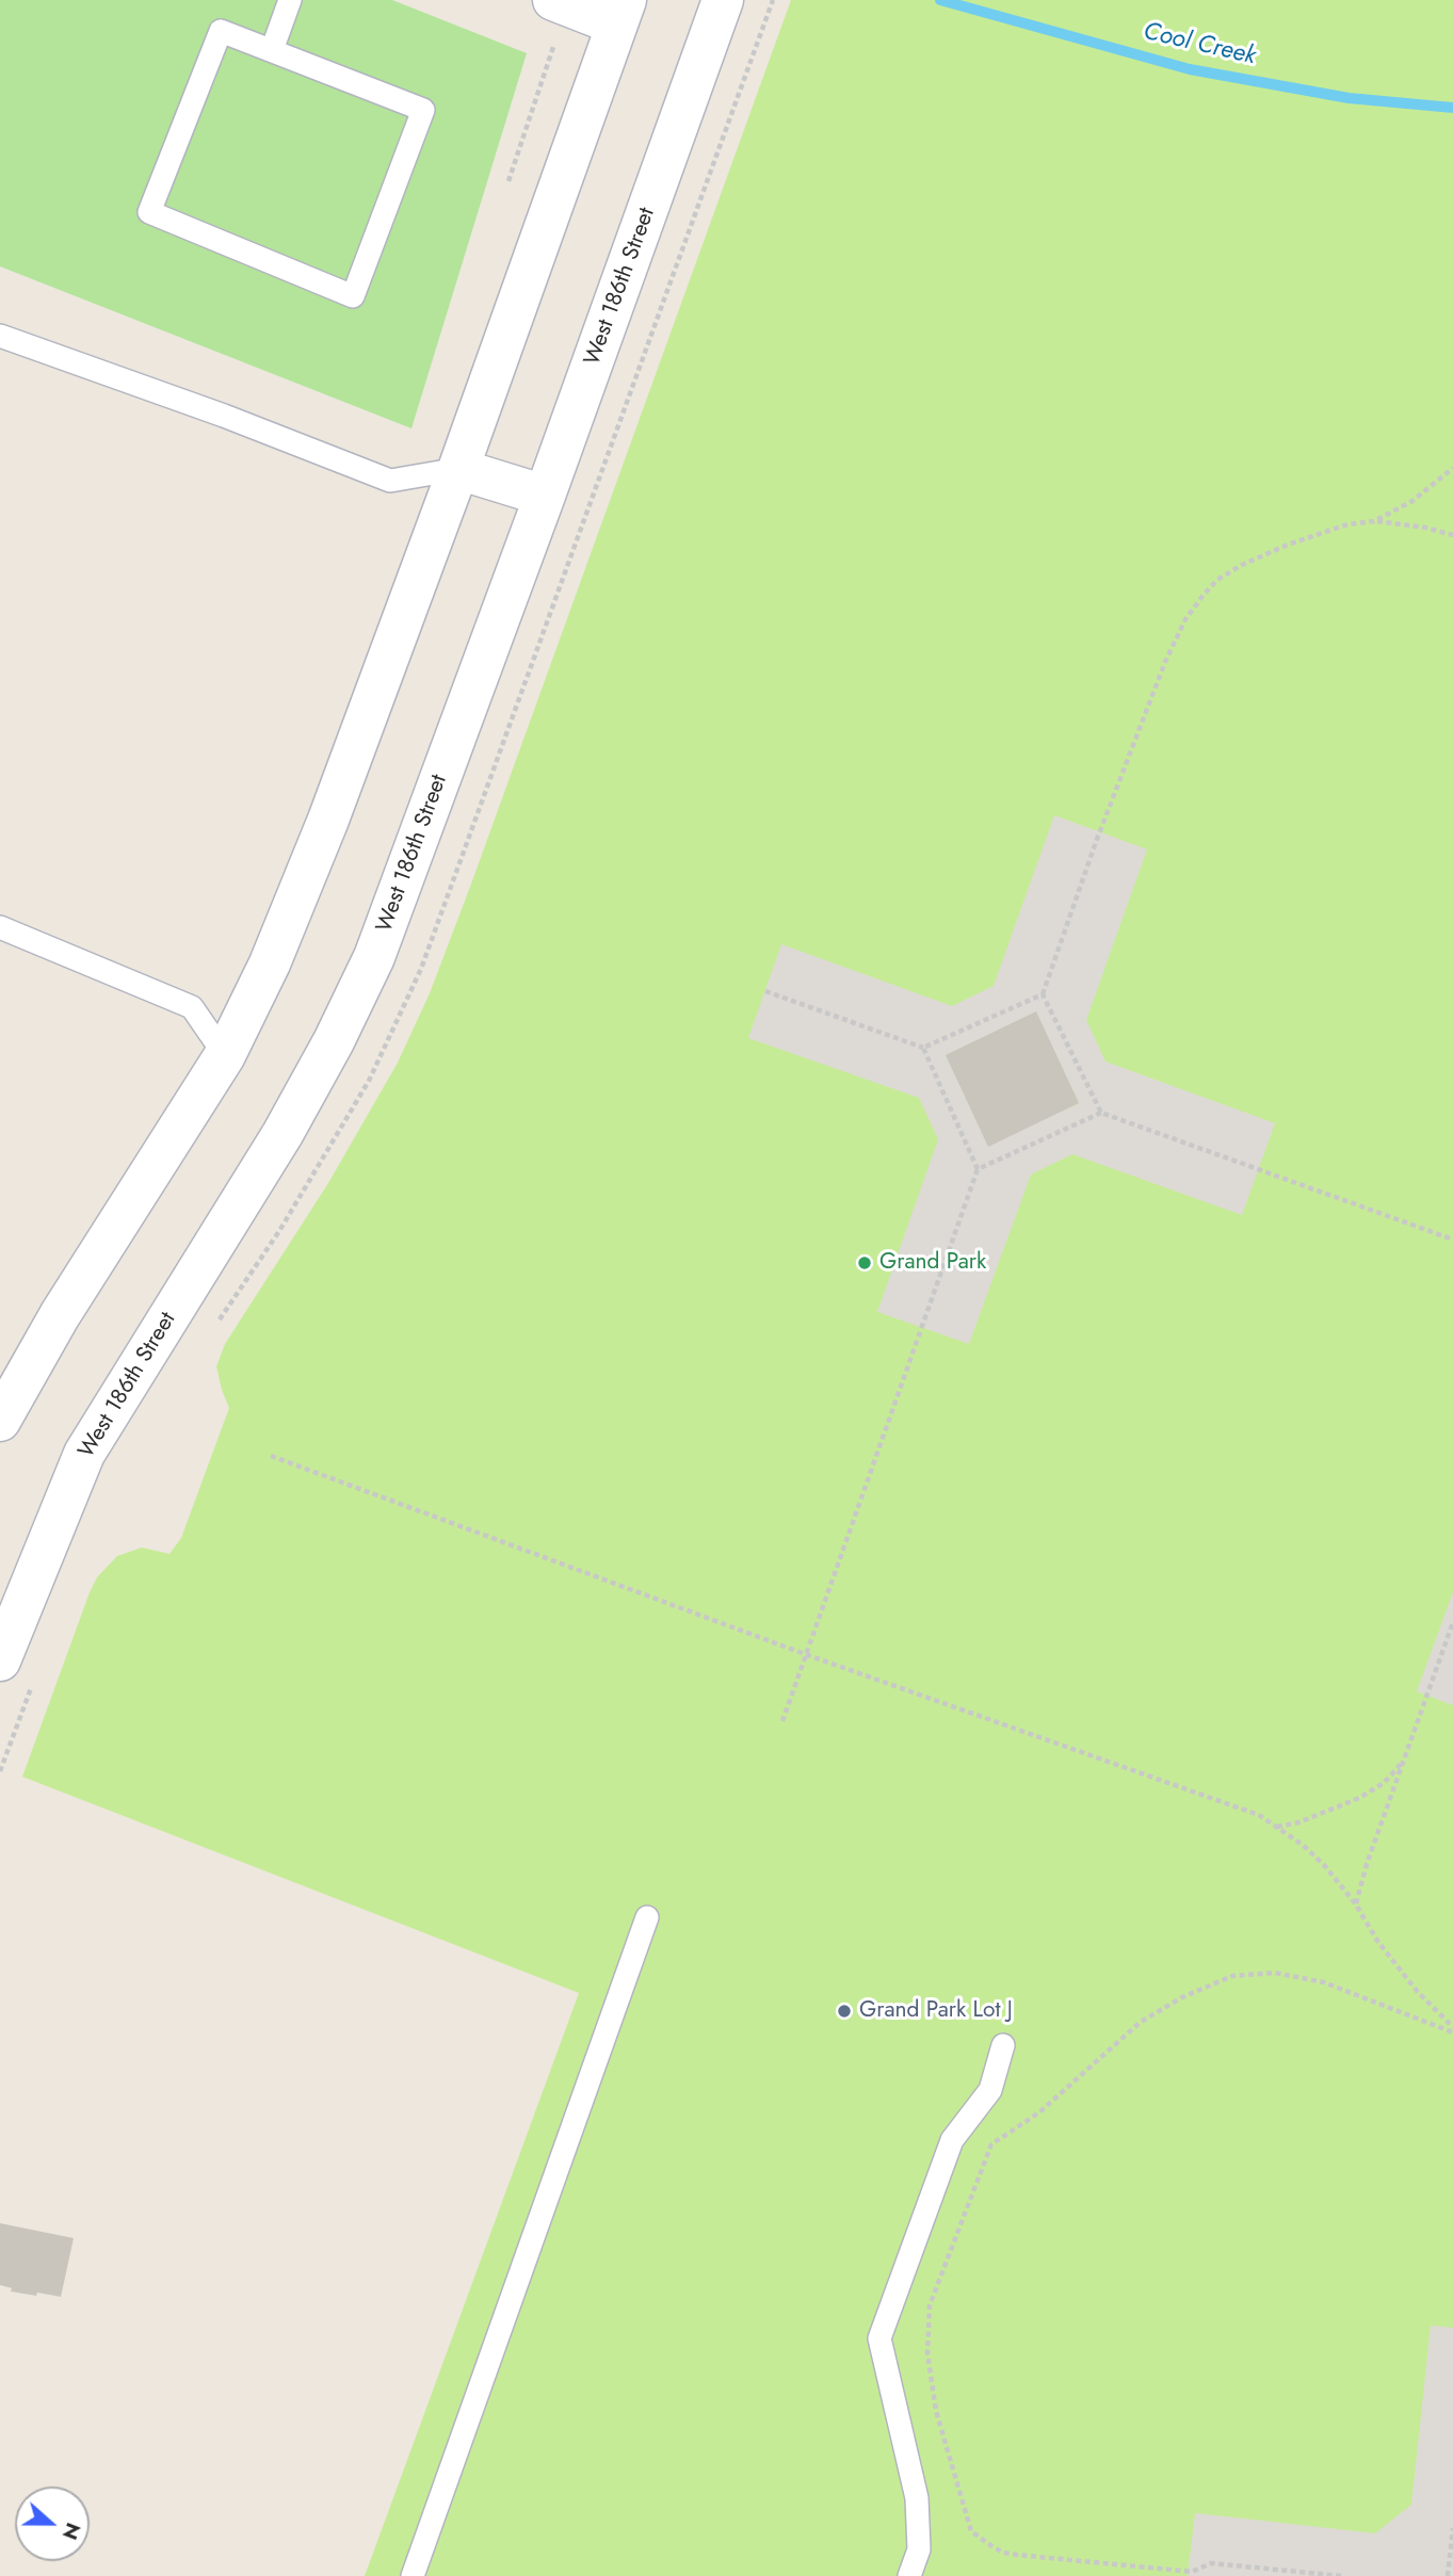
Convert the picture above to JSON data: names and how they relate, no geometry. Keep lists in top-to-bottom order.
{
  "streets": {
    "street": ["West 186th Street"]
  },
  "water": ["Cool Creek"],
  "places": ["Grand Park", "Grand Park Lot J"],
  "north": "right"
}
